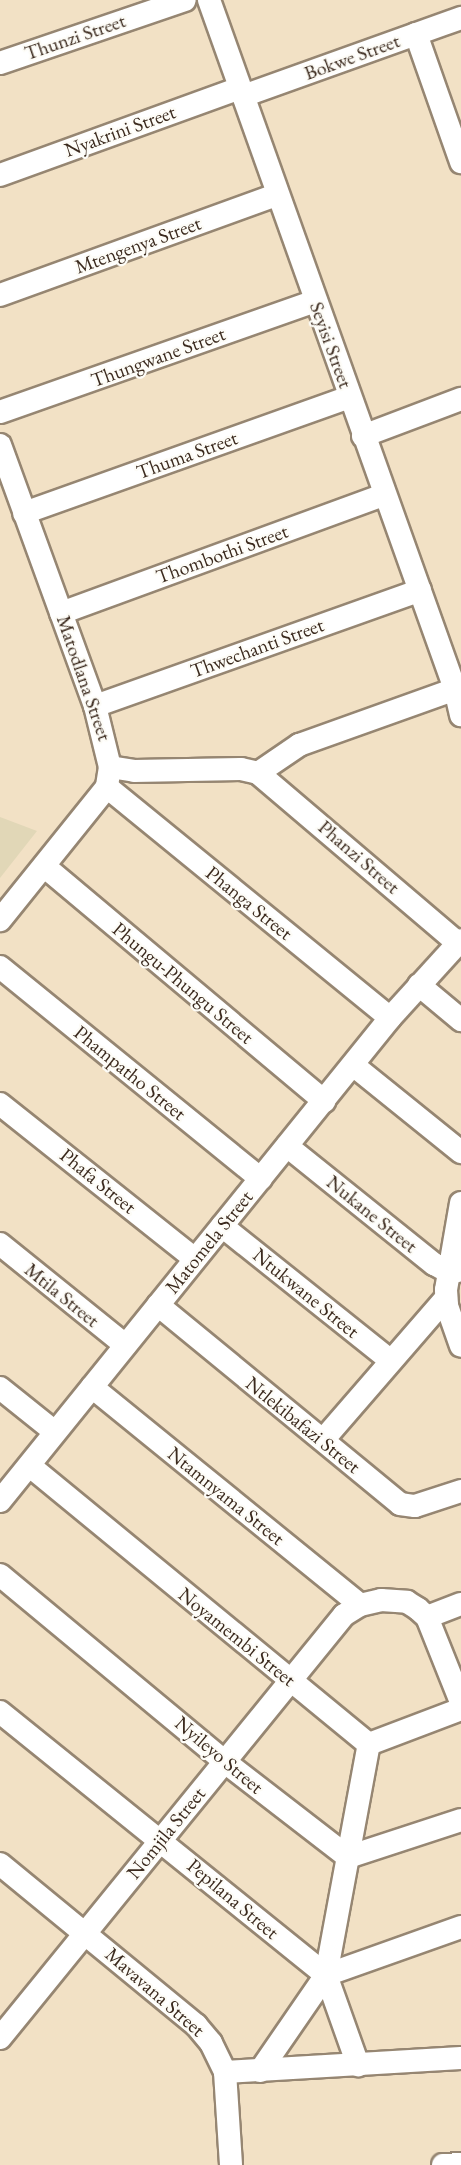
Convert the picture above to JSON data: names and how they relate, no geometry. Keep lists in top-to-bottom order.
{
  "streets": {
    "street": [
      "Thunzi Street",
      "Bokwe Street",
      "Nyakrini Street",
      "Mtengenya Street",
      "Seyisi Street",
      "Thungwane Street",
      "Thuma Street",
      "Thombothi Street",
      "Thwechanti Street",
      "Matodlana Street",
      "Phanzi Street",
      "Phanga Street",
      "Phungu-Phungu Street",
      "Phampatho Street",
      "Phafa Street",
      "Nukane Street",
      "Matomela Street",
      "Ntukwane Street",
      "Mtila Street",
      "Ntlekibafazi Street",
      "Ntamnyama Street",
      "Noyamembi Street",
      "Nyileyo Street",
      "Nomjila Street",
      "Pepilana Street",
      "Mavavana Street"
    ]
  },
  "crossings": [
    ["Bokwe Street", "Nyakrini Street"],
    ["Bokwe Street", "Seyisi Street"],
    ["Nyakrini Street", "Seyisi Street"],
    ["Mtengenya Street", "Seyisi Street"],
    ["Seyisi Street", "Thungwane Street"],
    ["Seyisi Street", "Thuma Street"],
    ["Seyisi Street", "Thombothi Street"],
    ["Seyisi Street", "Thwechanti Street"],
    ["Thuma Street", "Matodlana Street"],
    ["Thombothi Street", "Matodlana Street"],
    ["Thwechanti Street", "Matodlana Street"],
    ["Matodlana Street", "Phanga Street"],
    ["Phanzi Street", "Matomela Street"],
    ["Phanga Street", "Matomela Street"],
    ["Phungu-Phungu Street", "Matomela Street"],
    ["Phampatho Street", "Matomela Street"],
    ["Phafa Street", "Matomela Street"],
    ["Nukane Street", "Matomela Street"],
    ["Matomela Street", "Ntukwane Street"],
    ["Matomela Street", "Mtila Street"],
    ["Matomela Street", "Ntlekibafazi Street"],
    ["Matomela Street", "Ntamnyama Street"],
    ["Matomela Street", "Noyamembi Street"],
    ["Ntamnyama Street", "Nomjila Street"],
    ["Noyamembi Street", "Nomjila Street"],
    ["Nyileyo Street", "Nomjila Street"],
    ["Nomjila Street", "Pepilana Street"],
    ["Nomjila Street", "Mavavana Street"]
  ]
}
